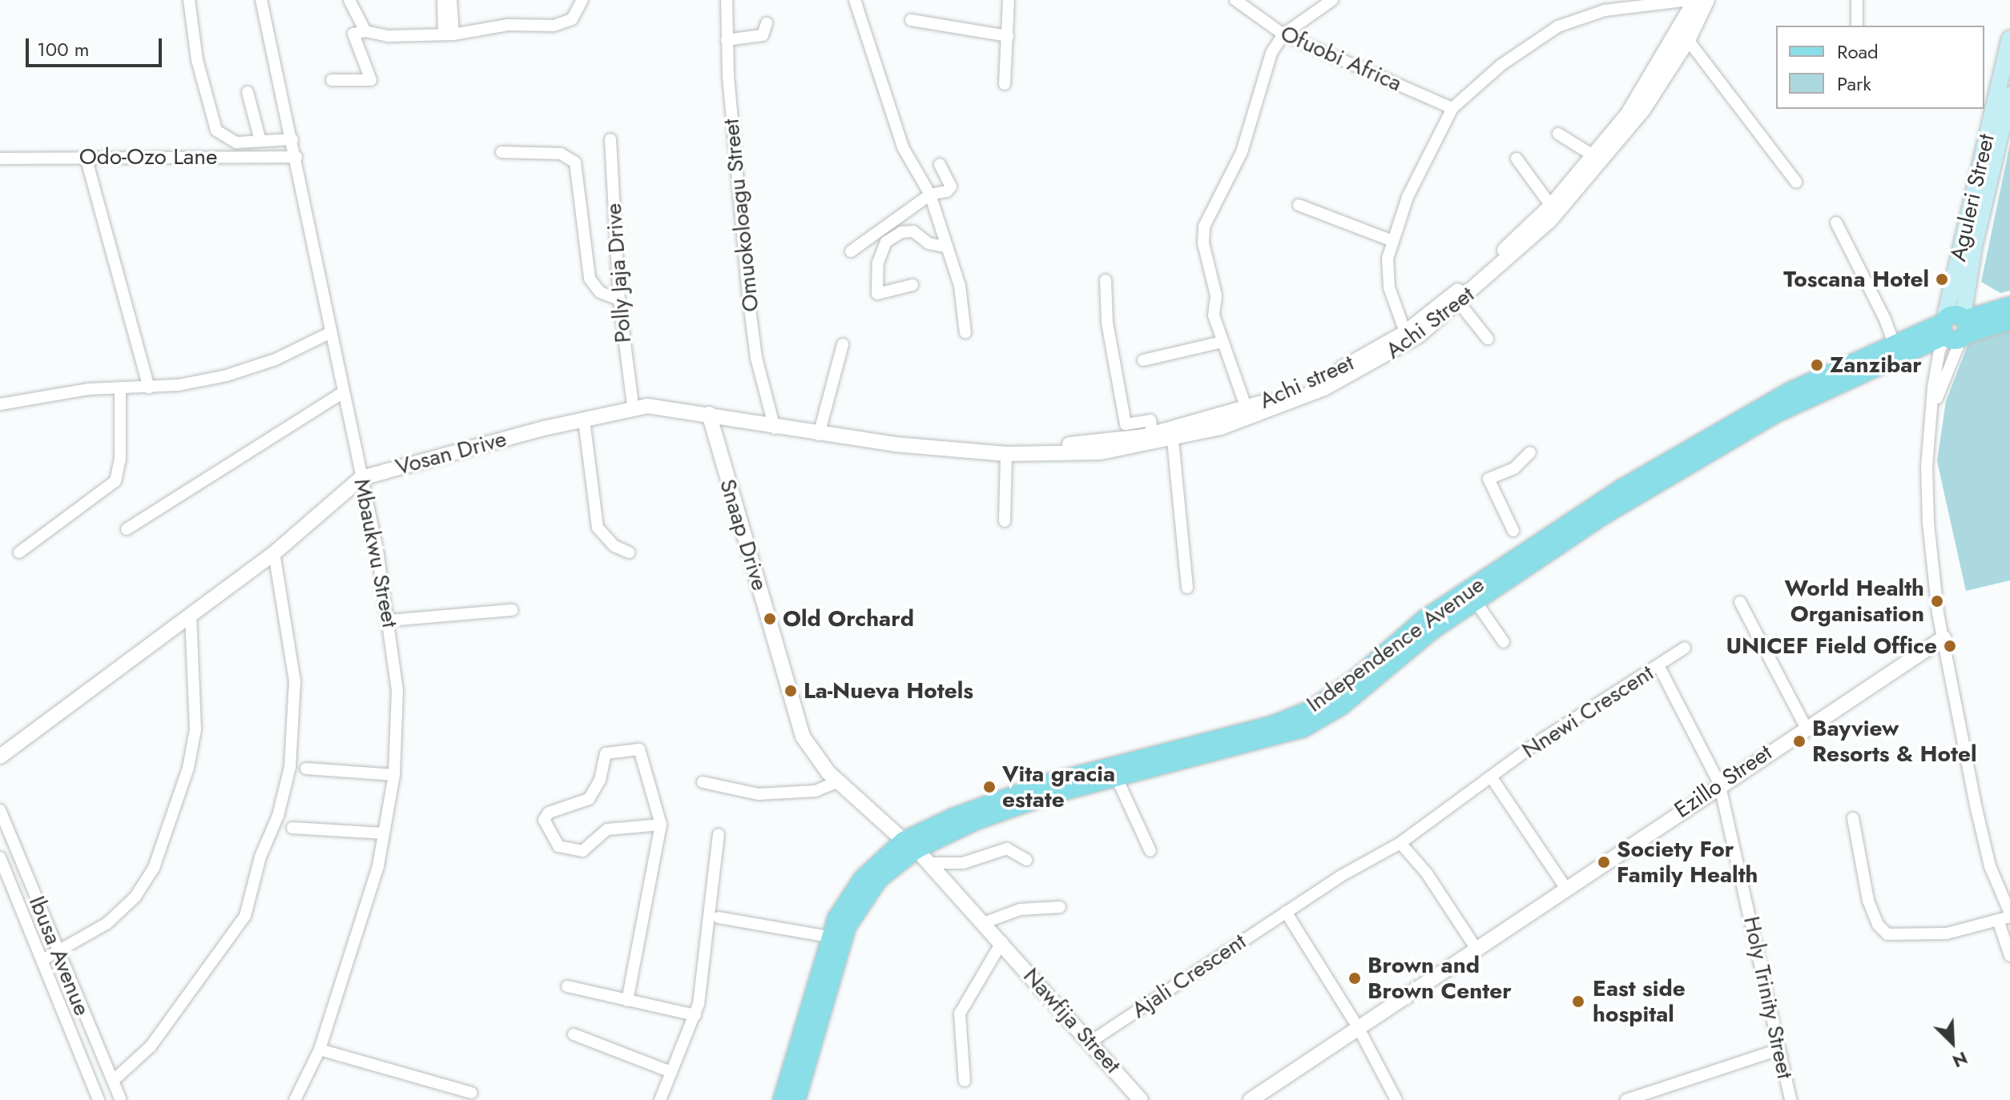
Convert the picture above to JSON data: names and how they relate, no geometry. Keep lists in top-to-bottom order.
{
  "streets": {
    "main road": ["Aguleri Street", "Independence Avenue"],
    "street": [
      "Ofuobi Africa",
      "Odo-Ozo Lane",
      "Omuokoloagu Street",
      "Polly Jaja Drive",
      "Achi Street",
      "Achi street",
      "Vosan Drive",
      "Snaap Drive",
      "Mbaukwu Street",
      "Nnewi Crescent",
      "Ezillo Street",
      "Ibusa Avenue",
      "Ajali Crescent",
      "Holy Trinity Street",
      "Nawfija Street"
    ]
  },
  "crossings": [
    ["Odo-Ozo Lane", "Mbaukwu Street"],
    ["Aguleri Street", "Independence Avenue"],
    ["Omuokoloagu Street", "Vosan Drive"],
    ["Polly Jaja Drive", "Vosan Drive"],
    ["Achi Street", "Achi street"],
    ["Achi Street", "Vosan Drive"],
    ["Achi street", "Vosan Drive"],
    ["Vosan Drive", "Snaap Drive"],
    ["Vosan Drive", "Mbaukwu Street"],
    ["Snaap Drive", "Independence Avenue"],
    ["Snaap Drive", "Nawfija Street"],
    ["Independence Avenue", "Nawfija Street"],
    ["Nnewi Crescent", "Ajali Crescent"],
    ["Nnewi Crescent", "Holy Trinity Street"],
    ["Ezillo Street", "Holy Trinity Street"],
    ["Ajali Crescent", "Nawfija Street"]
  ],
  "places": [
    "Toscana Hotel",
    "Zanzibar",
    "World Health Organisation",
    "Old Orchard",
    "UNICEF Field Office",
    "La-Nueva Hotels",
    "Bayview Resorts & Hotel",
    "Vita gracia estate",
    "Society For Family Health",
    "Brown and Brown Center",
    "East side hospital"
  ],
  "legend": ["Road", "Park"],
  "scale_bar": "100 m",
  "north": "bottom right"
}
